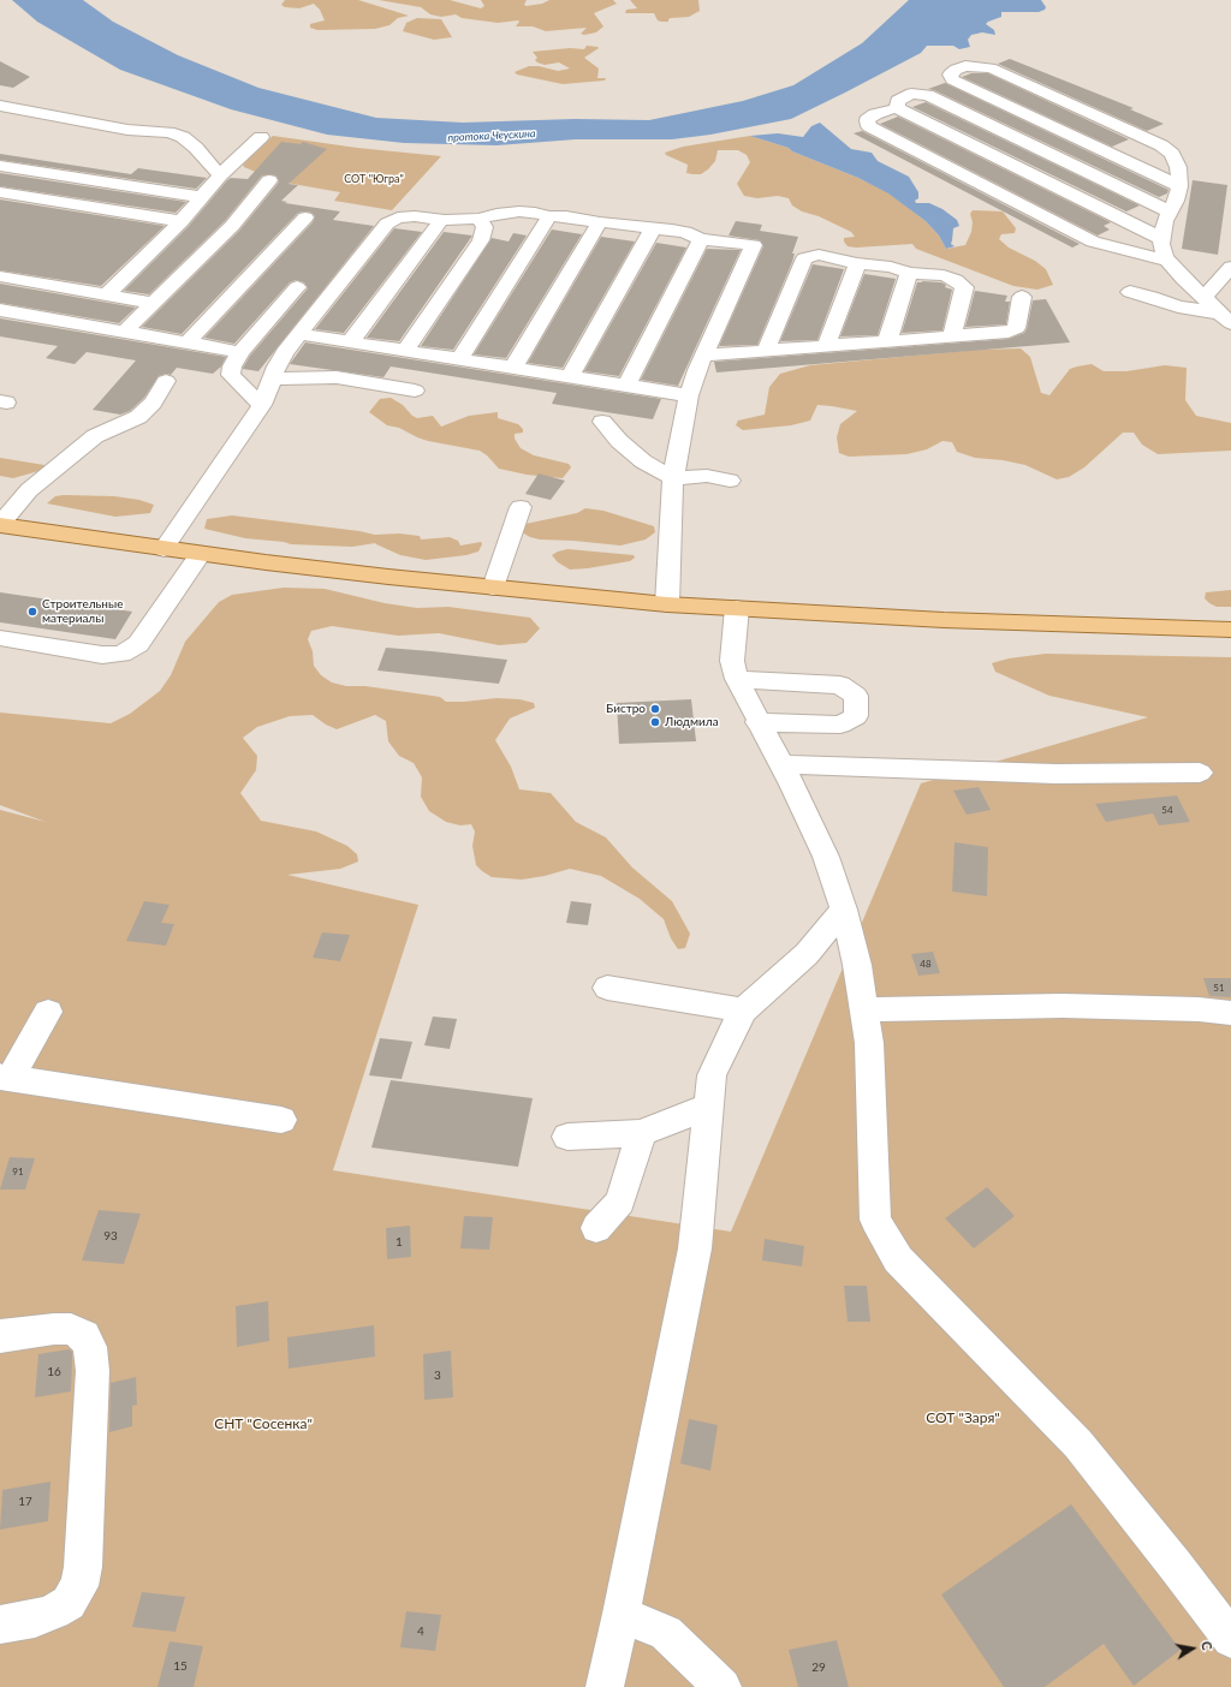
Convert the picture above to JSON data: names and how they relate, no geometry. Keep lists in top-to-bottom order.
{
  "water": ["протока Чеускина"],
  "parks": ["СОТ \"Югра\"", "СОТ \"Заря\"", "СНТ \"Сосенка\""],
  "places": ["Строительные материалы", "Бистро", "Людмила"],
  "house_numbers": [
    "54",
    "48",
    "51",
    "91",
    "93",
    "1",
    "16",
    "3",
    "17",
    "4",
    "15",
    "29"
  ],
  "north": "right"
}
